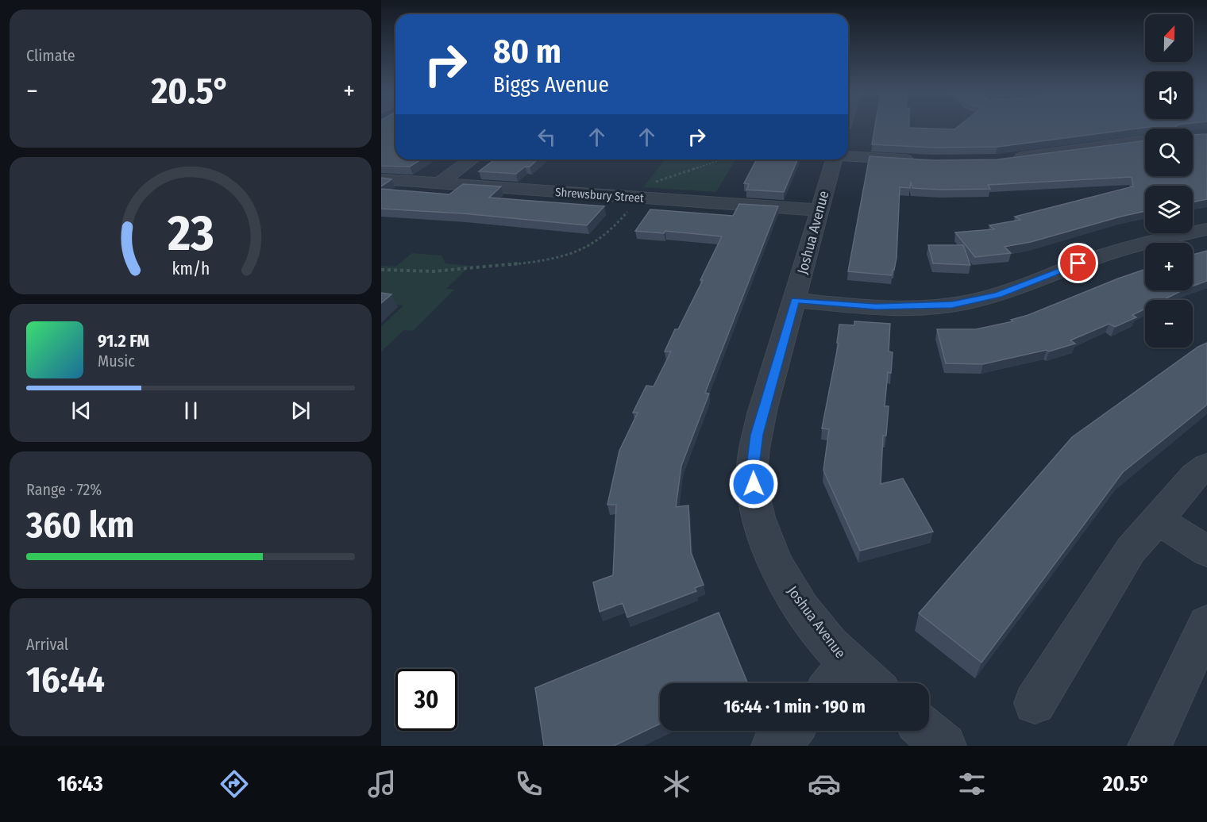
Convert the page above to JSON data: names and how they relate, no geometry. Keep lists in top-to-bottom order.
{
  "streets": {
    "street": ["Shrewsbury Street", "Joshua Avenue"]
  },
  "crossings": [
    ["Shrewsbury Street", "Joshua Avenue"]
  ],
  "north": "top",
  "page": {
    "tile": [
      "Climate",
      ["Range · 72%", "360 km"],
      ["Arrival", "16:44"]
    ],
    "map_buttons": ["+", "−"],
    "turn": ["80 m", "Biggs Avenue"],
    "heat": ["−", "20.5°", "+"],
    "song": ["91.2 FM", "Music"],
    "limit": "30",
    "trip": "16:44 · 1 min · 190 m",
    "tabs": ["16:43", "20.5°"],
    "gauge": ["23", "km/h"]
  }
}
